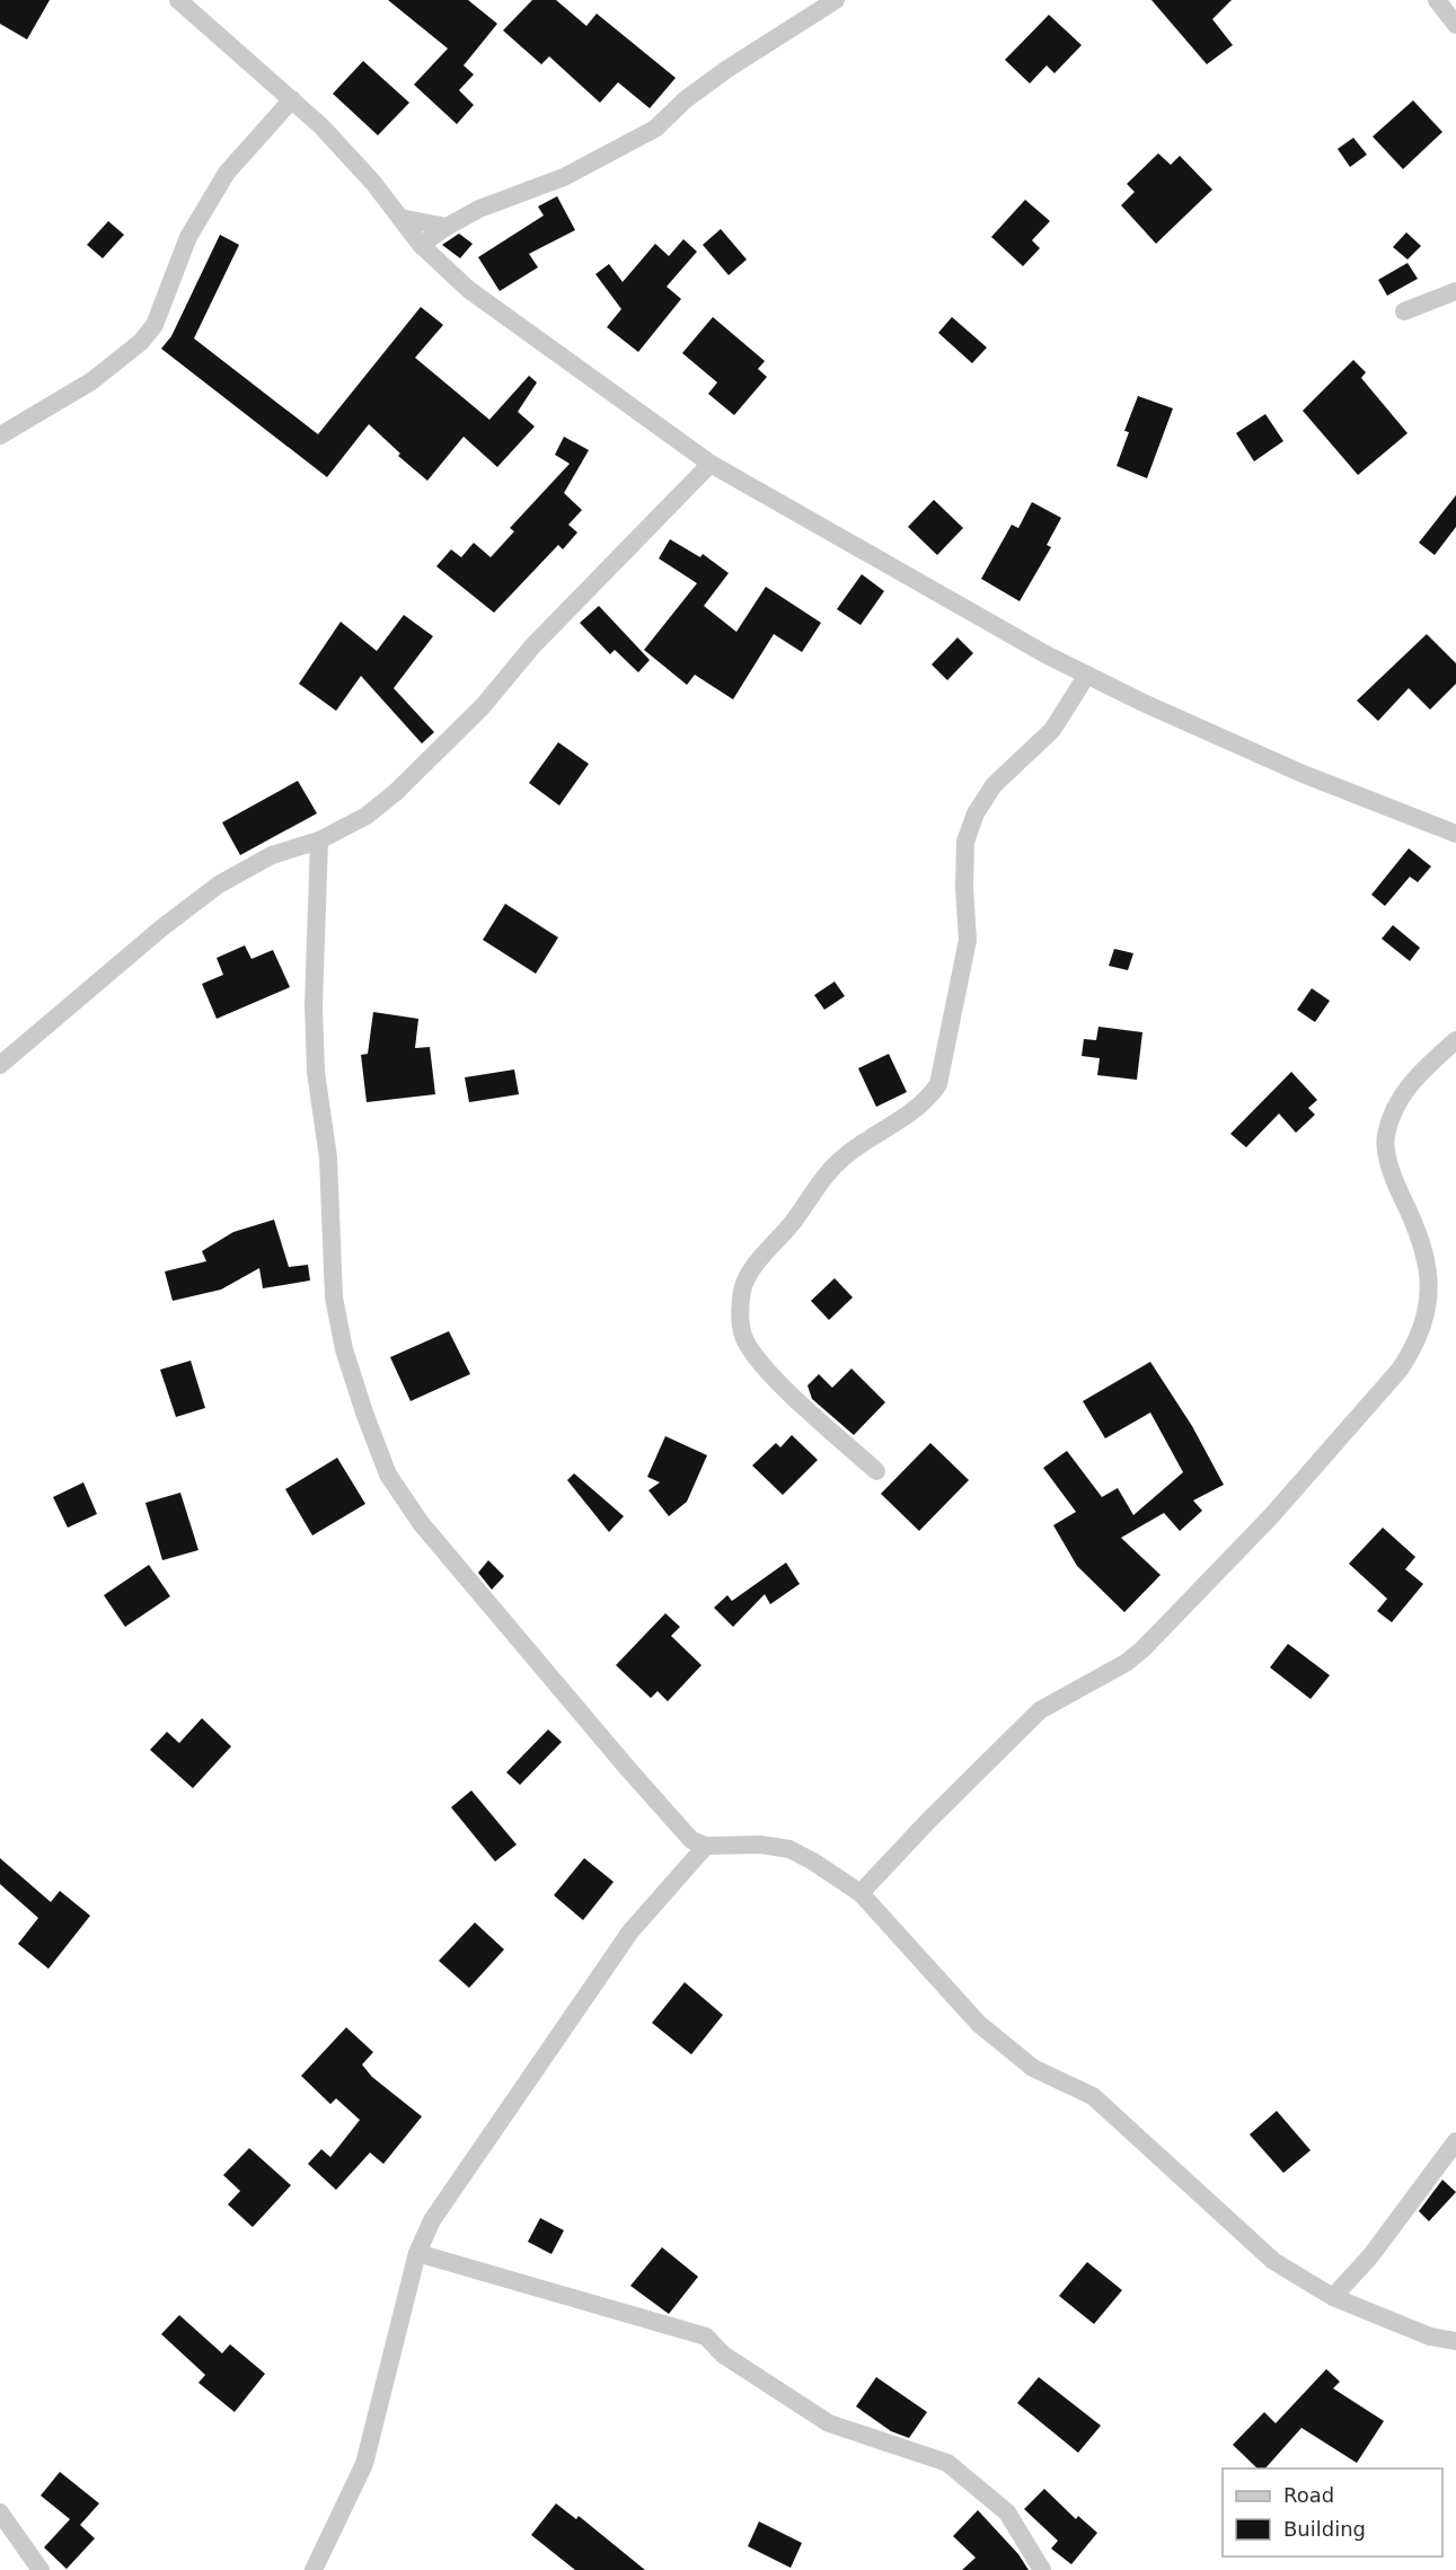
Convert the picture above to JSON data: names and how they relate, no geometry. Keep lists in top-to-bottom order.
{
  "legend": ["Road", "Building"]
}
